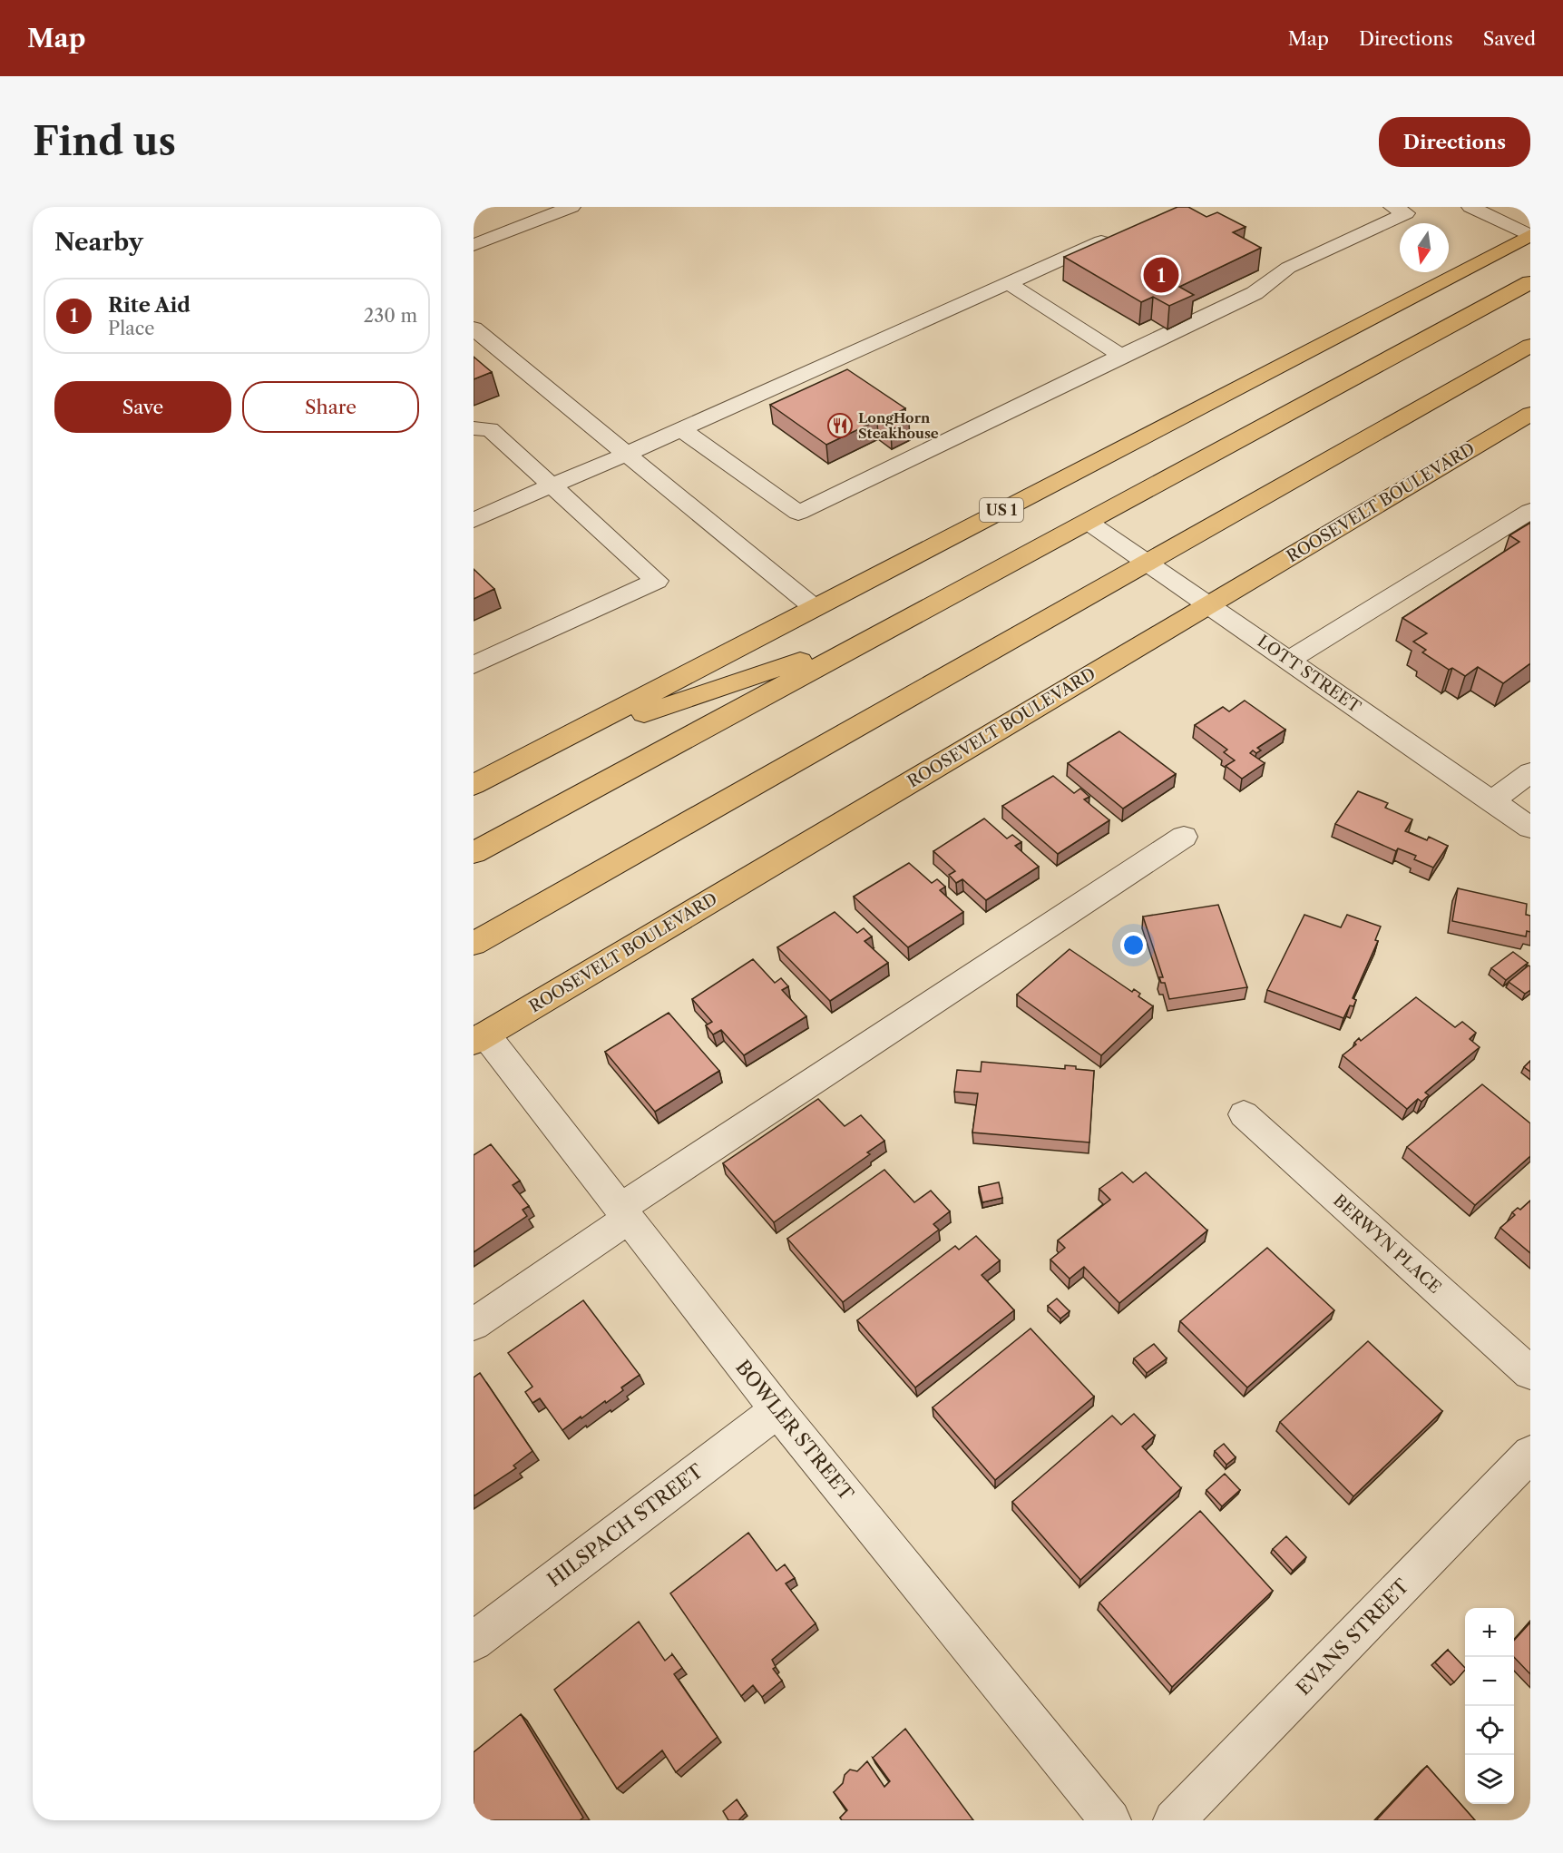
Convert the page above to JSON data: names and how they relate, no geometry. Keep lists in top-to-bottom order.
{
  "streets": {
    "highway": ["ROOSEVELT BOULEVARD", "US 1"],
    "street": [
      "LOTT STREET",
      "BERWYN PLACE",
      "BOWLER STREET",
      "HILSPACH STREET",
      "EVANS STREET"
    ]
  },
  "crossings": [
    ["ROOSEVELT BOULEVARD", "LOTT STREET"],
    ["ROOSEVELT BOULEVARD", "BOWLER STREET"],
    ["BOWLER STREET", "HILSPACH STREET"]
  ],
  "places": {
    "restaurant": ["LongHorn Steakhouse"]
  },
  "north": "bottom",
  "page": {
    "header": "Map",
    "nav": ["Map", "Directions", "Saved"],
    "buttons": [
      "Directions",
      ["Save", "Share"]
    ],
    "title": "Find us",
    "heading": "Nearby",
    "pins": "1",
    "list": [
      {
        "mark": "1",
        "name": "Rite Aid",
        "note": "Place",
        "value": "230 m"
      }
    ],
    "map_buttons": ["+", "−"]
  }
}
